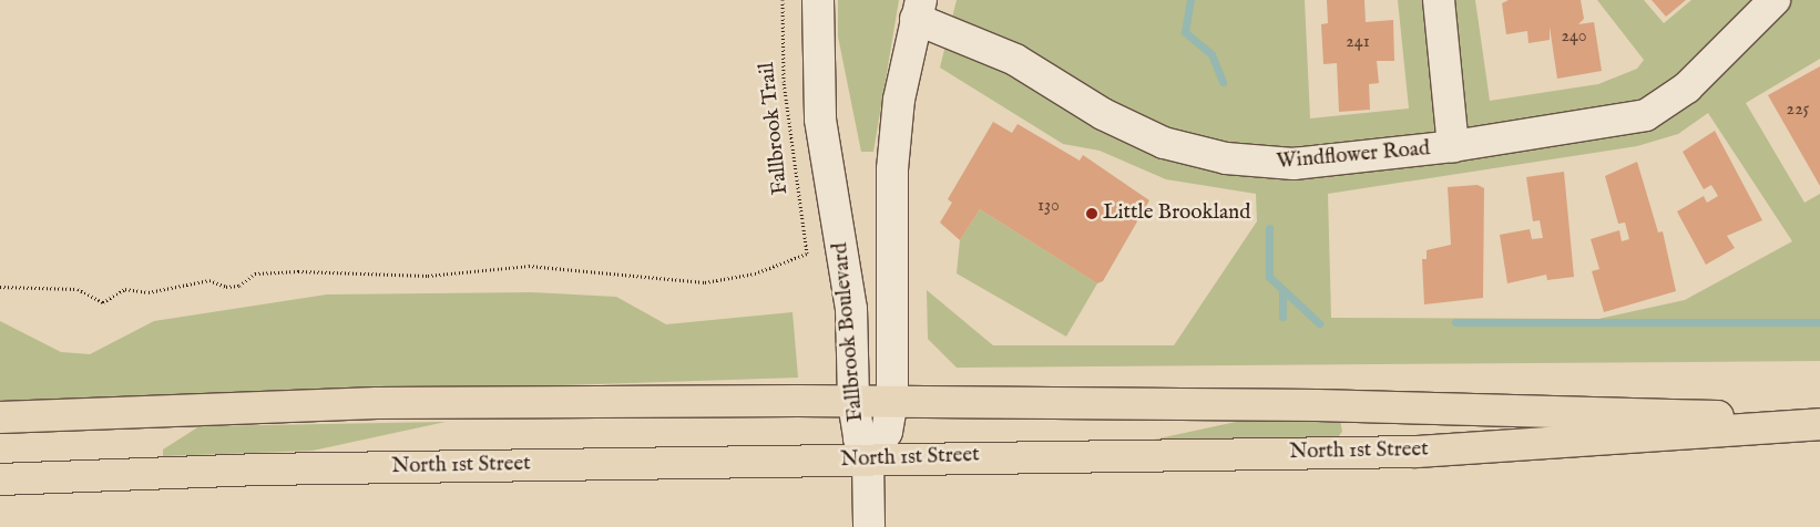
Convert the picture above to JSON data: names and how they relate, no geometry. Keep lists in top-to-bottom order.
{
  "streets": {
    "main road": ["North 1st Street"],
    "street": ["Windflower Road", "Fallbrook Boulevard"],
    "path": ["Fallbrook Trail"]
  },
  "crossings": [
    ["Windflower Road", "Fallbrook Boulevard"],
    ["Fallbrook Boulevard", "North 1st Street"]
  ],
  "places": ["Little Brookland"],
  "house_numbers": [
    "240",
    "241",
    "225",
    "130"
  ]
}
